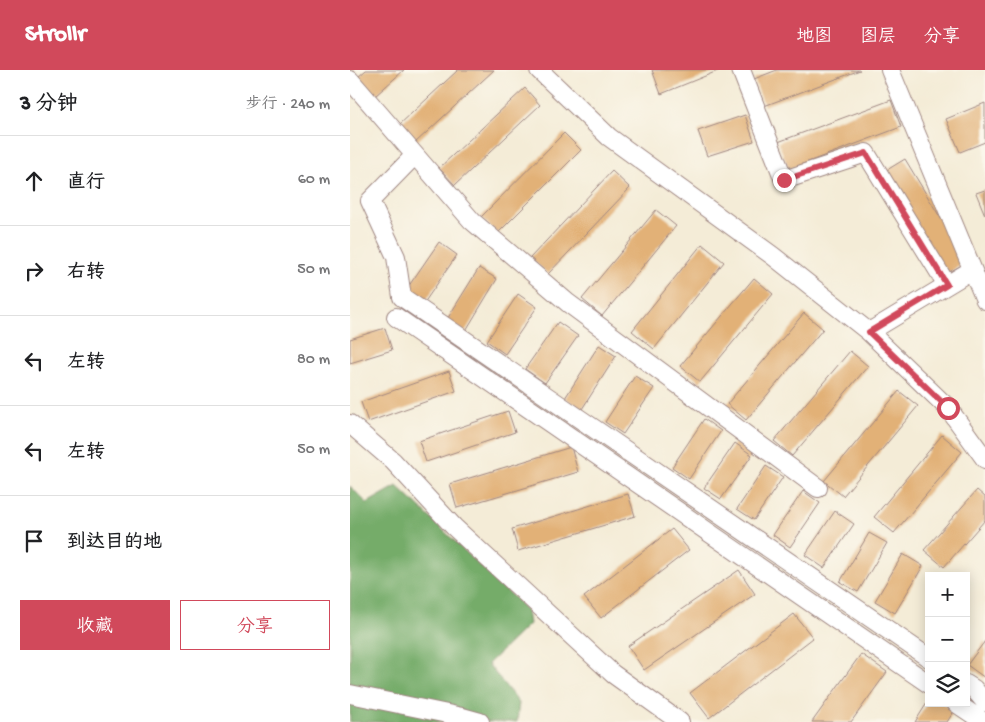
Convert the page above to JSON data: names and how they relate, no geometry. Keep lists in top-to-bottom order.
{
  "page": {
    "header": "Strollr",
    "nav": ["地图", "图层", "分享"],
    "heading": ["3 分钟", "步行 · 240 m"],
    "list": [
      ["直行", "60 m"],
      ["右转", "50 m"],
      ["左转", "80 m"],
      ["左转", "50 m"],
      "到达目的地"
    ],
    "map_buttons": ["+", "−"],
    "buttons": ["收藏", "分享"]
  }
}
